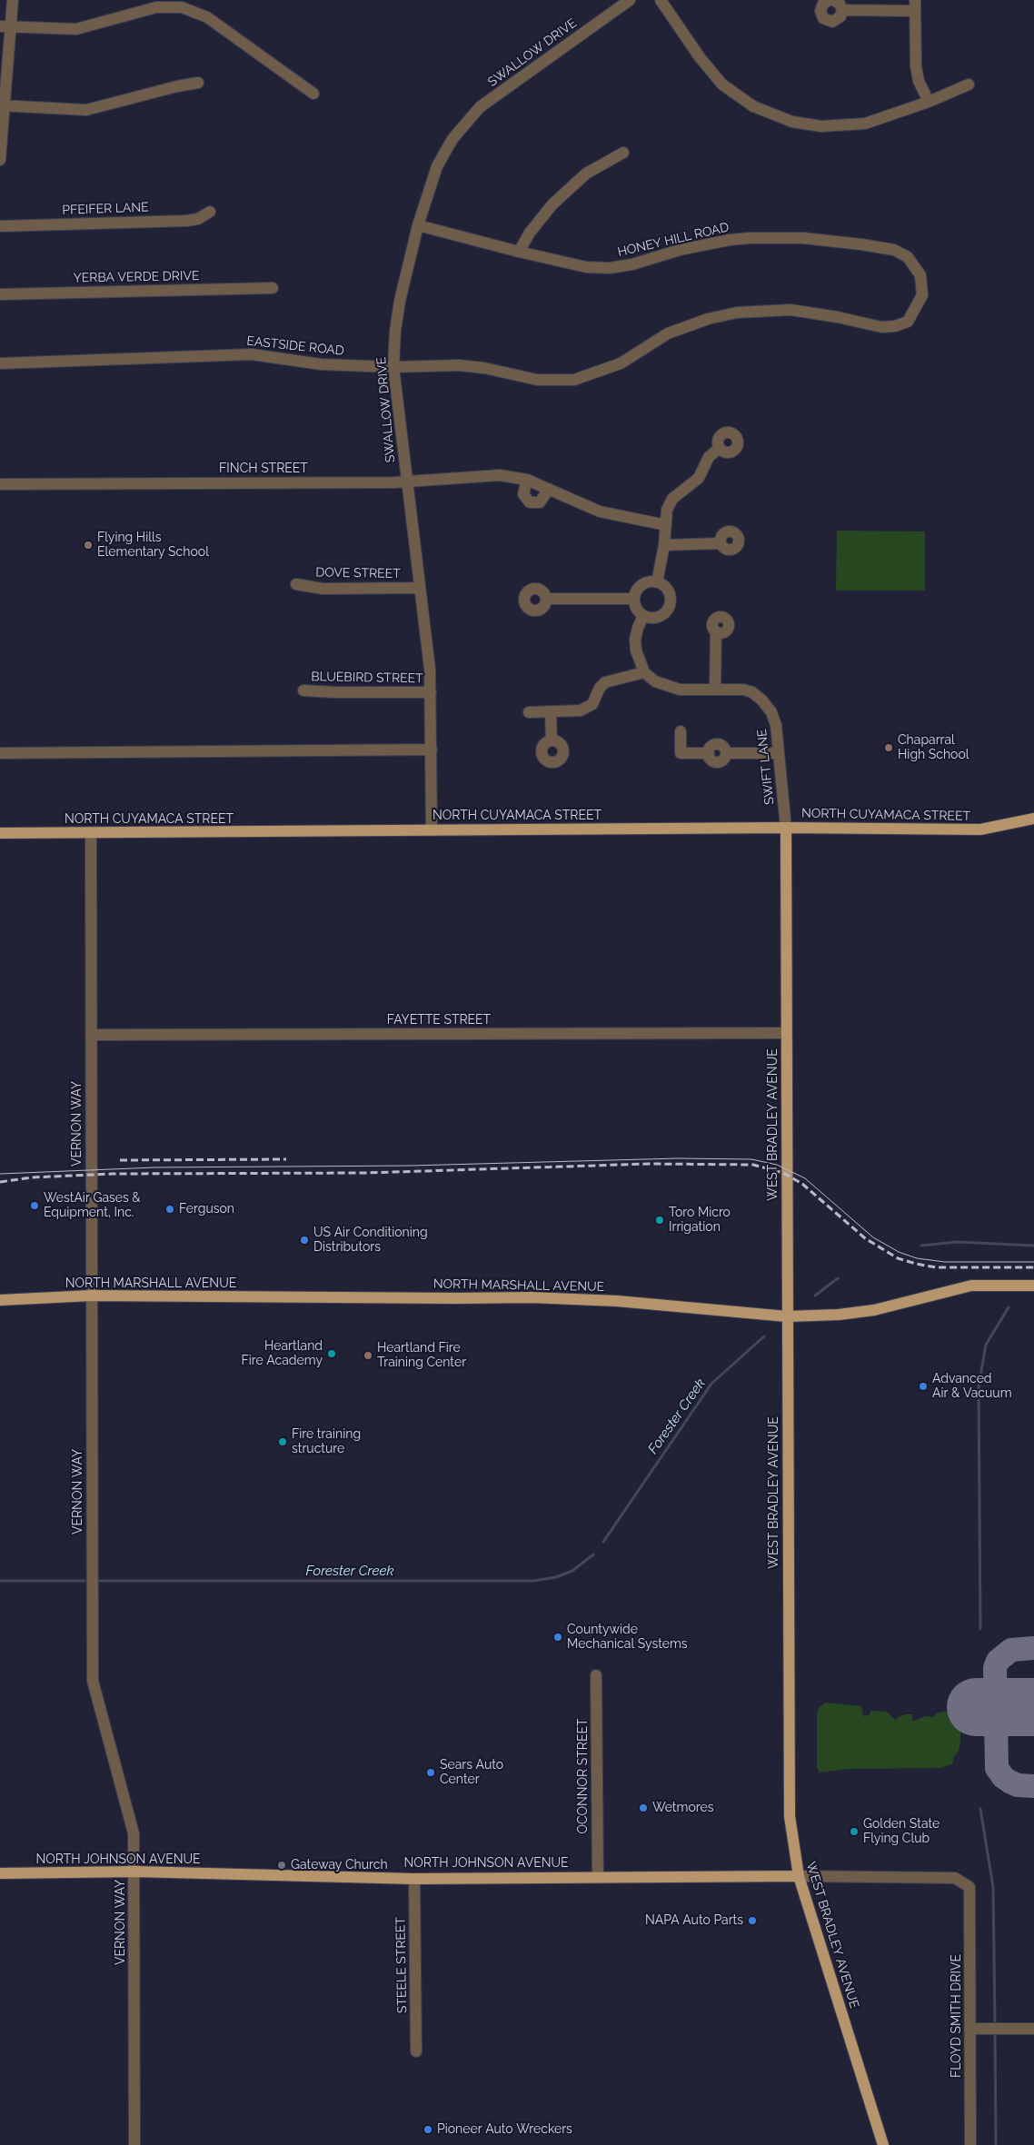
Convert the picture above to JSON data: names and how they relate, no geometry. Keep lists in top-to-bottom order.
{
  "streets": {
    "main road": [
      "NORTH CUYAMACA STREET",
      "WEST BRADLEY AVENUE",
      "NORTH MARSHALL AVENUE",
      "NORTH JOHNSON AVENUE"
    ],
    "street": [
      "SWALLOW DRIVE",
      "PFEIFER LANE",
      "HONEY HILL ROAD",
      "YERBA VERDE DRIVE",
      "EASTSIDE ROAD",
      "FINCH STREET",
      "DOVE STREET",
      "BLUEBIRD STREET",
      "SWIFT LANE",
      "FAYETTE STREET",
      "VERNON WAY",
      "OCONNOR STREET",
      "STEELE STREET",
      "FLOYD SMITH DRIVE"
    ]
  },
  "crossings": [
    ["SWALLOW DRIVE", "HONEY HILL ROAD"],
    ["SWALLOW DRIVE", "EASTSIDE ROAD"],
    ["SWALLOW DRIVE", "FINCH STREET"],
    ["SWALLOW DRIVE", "DOVE STREET"],
    ["SWALLOW DRIVE", "BLUEBIRD STREET"],
    ["SWALLOW DRIVE", "NORTH CUYAMACA STREET"],
    ["HONEY HILL ROAD", "EASTSIDE ROAD"],
    ["SWIFT LANE", "NORTH CUYAMACA STREET"],
    ["SWIFT LANE", "WEST BRADLEY AVENUE"],
    ["NORTH CUYAMACA STREET", "VERNON WAY"],
    ["NORTH CUYAMACA STREET", "WEST BRADLEY AVENUE"],
    ["FAYETTE STREET", "VERNON WAY"],
    ["FAYETTE STREET", "WEST BRADLEY AVENUE"],
    ["VERNON WAY", "NORTH MARSHALL AVENUE"],
    ["VERNON WAY", "NORTH JOHNSON AVENUE"],
    ["WEST BRADLEY AVENUE", "NORTH MARSHALL AVENUE"],
    ["WEST BRADLEY AVENUE", "NORTH JOHNSON AVENUE"],
    ["OCONNOR STREET", "NORTH JOHNSON AVENUE"],
    ["NORTH JOHNSON AVENUE", "STEELE STREET"],
    ["NORTH JOHNSON AVENUE", "FLOYD SMITH DRIVE"]
  ],
  "water": ["Forester Creek"],
  "places": [
    "Flying Hills Elementary School",
    "Chaparral High School",
    "WestAir Gases & Equipment, Inc.",
    "Ferguson",
    "Toro Micro Irrigation",
    "US Air Conditioning Distributors",
    "Heartland Fire Academy",
    "Heartland Fire Training Center",
    "Advanced Air & Vacuum",
    "Fire training structure",
    "Countywide Mechanical Systems",
    "Sears Auto Center",
    "Wetmores",
    "Golden State Flying Club",
    "Gateway Church",
    "NAPA Auto Parts",
    "Pioneer Auto Wreckers"
  ]
}
